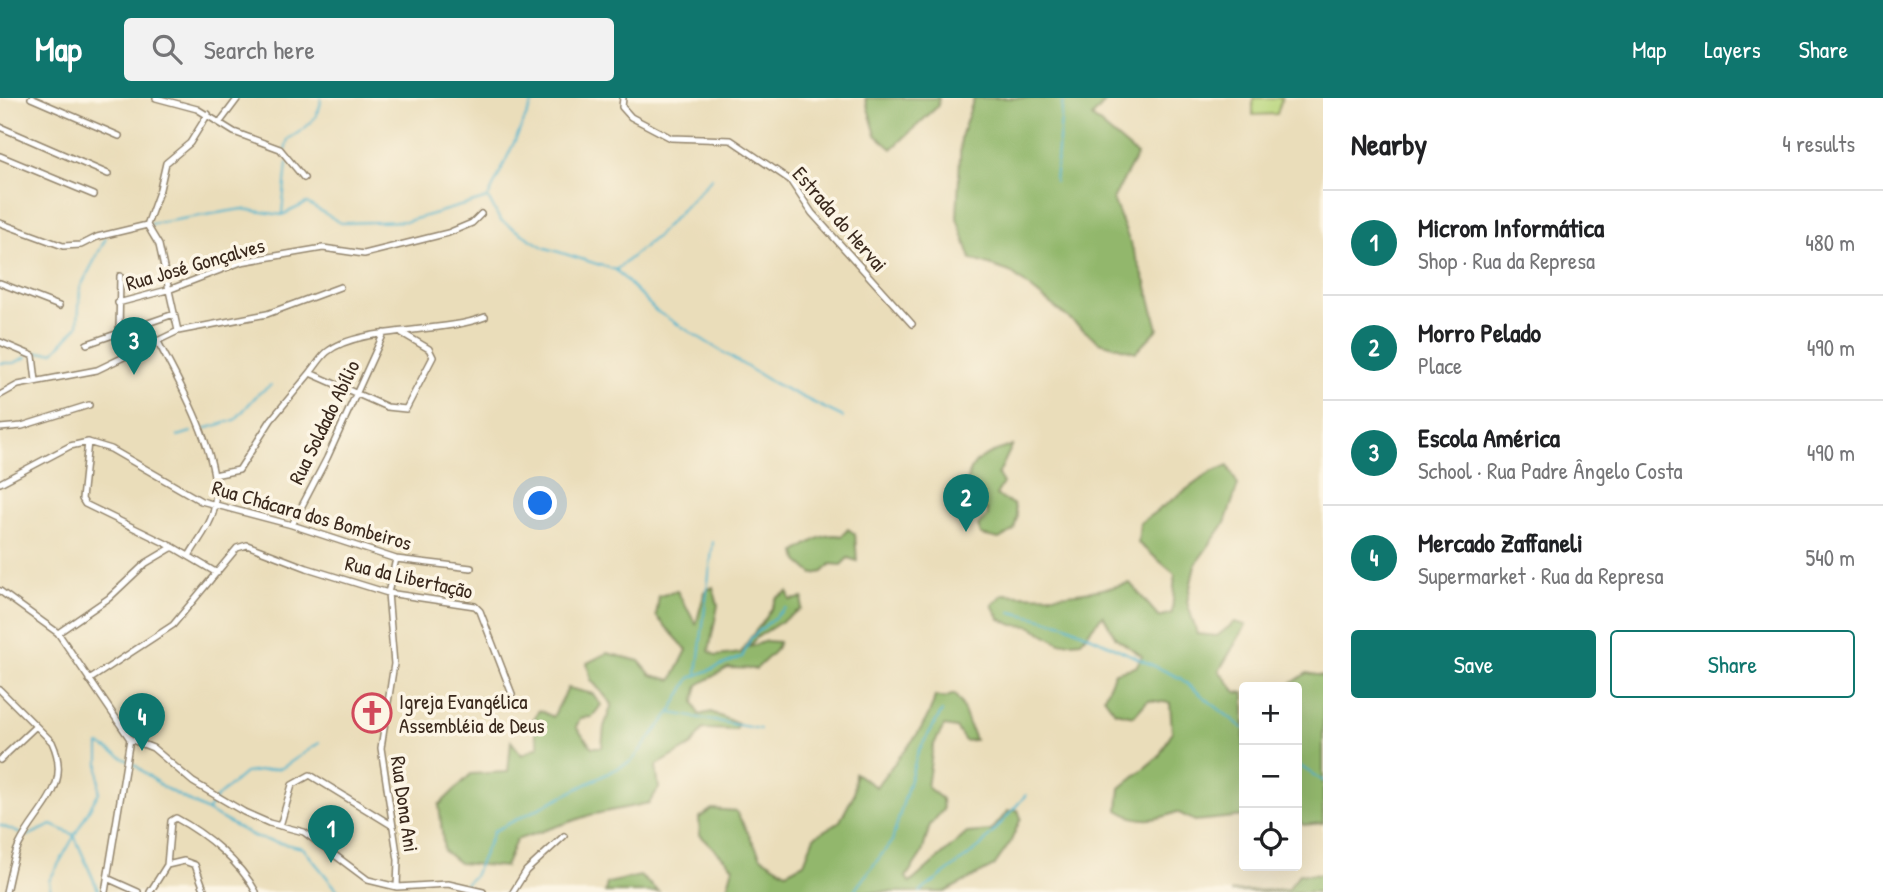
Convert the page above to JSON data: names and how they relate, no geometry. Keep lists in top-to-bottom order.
{
  "streets": {
    "street": [
      "Estrada do Hervai",
      "Rua José Gonçalves",
      "Rua Soldado Abílio",
      "Rua Chácara dos Bombeiros",
      "Rua da Libertação",
      "Rua Dona Ani"
    ]
  },
  "crossings": [
    ["Rua Soldado Abílio", "Rua Chácara dos Bombeiros"],
    ["Rua Chácara dos Bombeiros", "Rua Dona Ani"],
    ["Rua da Libertação", "Rua Dona Ani"]
  ],
  "places": {
    "church": ["Igreja Evangélica Assembléia de Deus"]
  },
  "page": {
    "header": "Map",
    "search": "Search here",
    "nav": ["Map", "Layers", "Share"],
    "heading": ["Nearby", "4 results"],
    "list": [
      {
        "mark": "1",
        "name": "Microm Informática",
        "note": "Shop · Rua da Represa",
        "value": "480 m"
      },
      {
        "mark": "2",
        "name": "Morro Pelado",
        "note": "Place",
        "value": "490 m"
      },
      {
        "mark": "3",
        "name": "Escola América",
        "note": "School · Rua Padre Ângelo Costa",
        "value": "490 m"
      },
      {
        "mark": "4",
        "name": "Mercado Zaffaneli",
        "note": "Supermarket · Rua da Represa",
        "value": "540 m"
      }
    ],
    "pins": [
      "3",
      "2",
      "4",
      "1"
    ],
    "buttons": ["Save", "Share"],
    "map_buttons": ["+", "−"]
  }
}
